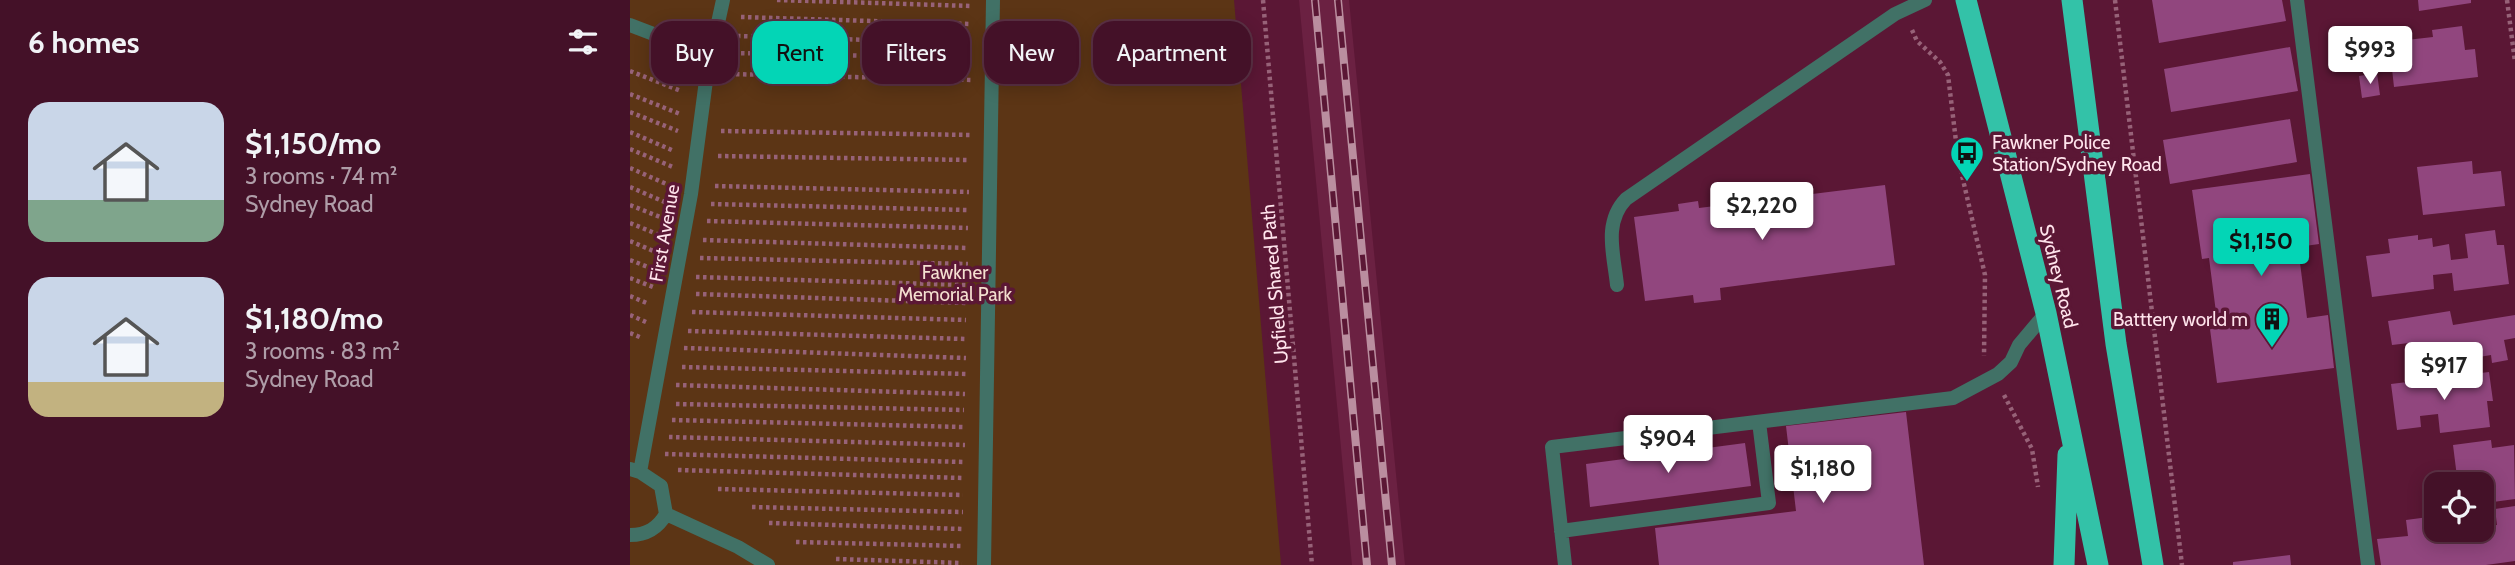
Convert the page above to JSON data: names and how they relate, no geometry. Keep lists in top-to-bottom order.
{
  "streets": {
    "highway": ["Sydney Road"],
    "lane": ["First Avenue"],
    "path": ["Upfield Shared Path"]
  },
  "parks": ["Fawkner Memorial Park"],
  "places": {
    "bus stop": ["Fawkner Police Station/Sydney Road"],
    "building": ["Batttery world m"]
  },
  "page": {
    "heading": "6 homes",
    "chip": [
      "Buy",
      "Rent",
      "Filters",
      "New",
      "Apartment"
    ],
    "price": [
      "$993",
      "$2,220",
      "$1,150",
      "$917",
      "$904",
      "$1,180"
    ],
    "list": [
      {
        "name": "$1,150/mo",
        "note": "3 rooms · 74 m² · Sydney Road"
      },
      {
        "name": "$1,180/mo",
        "note": "3 rooms · 83 m² · Sydney Road"
      }
    ]
  }
}
